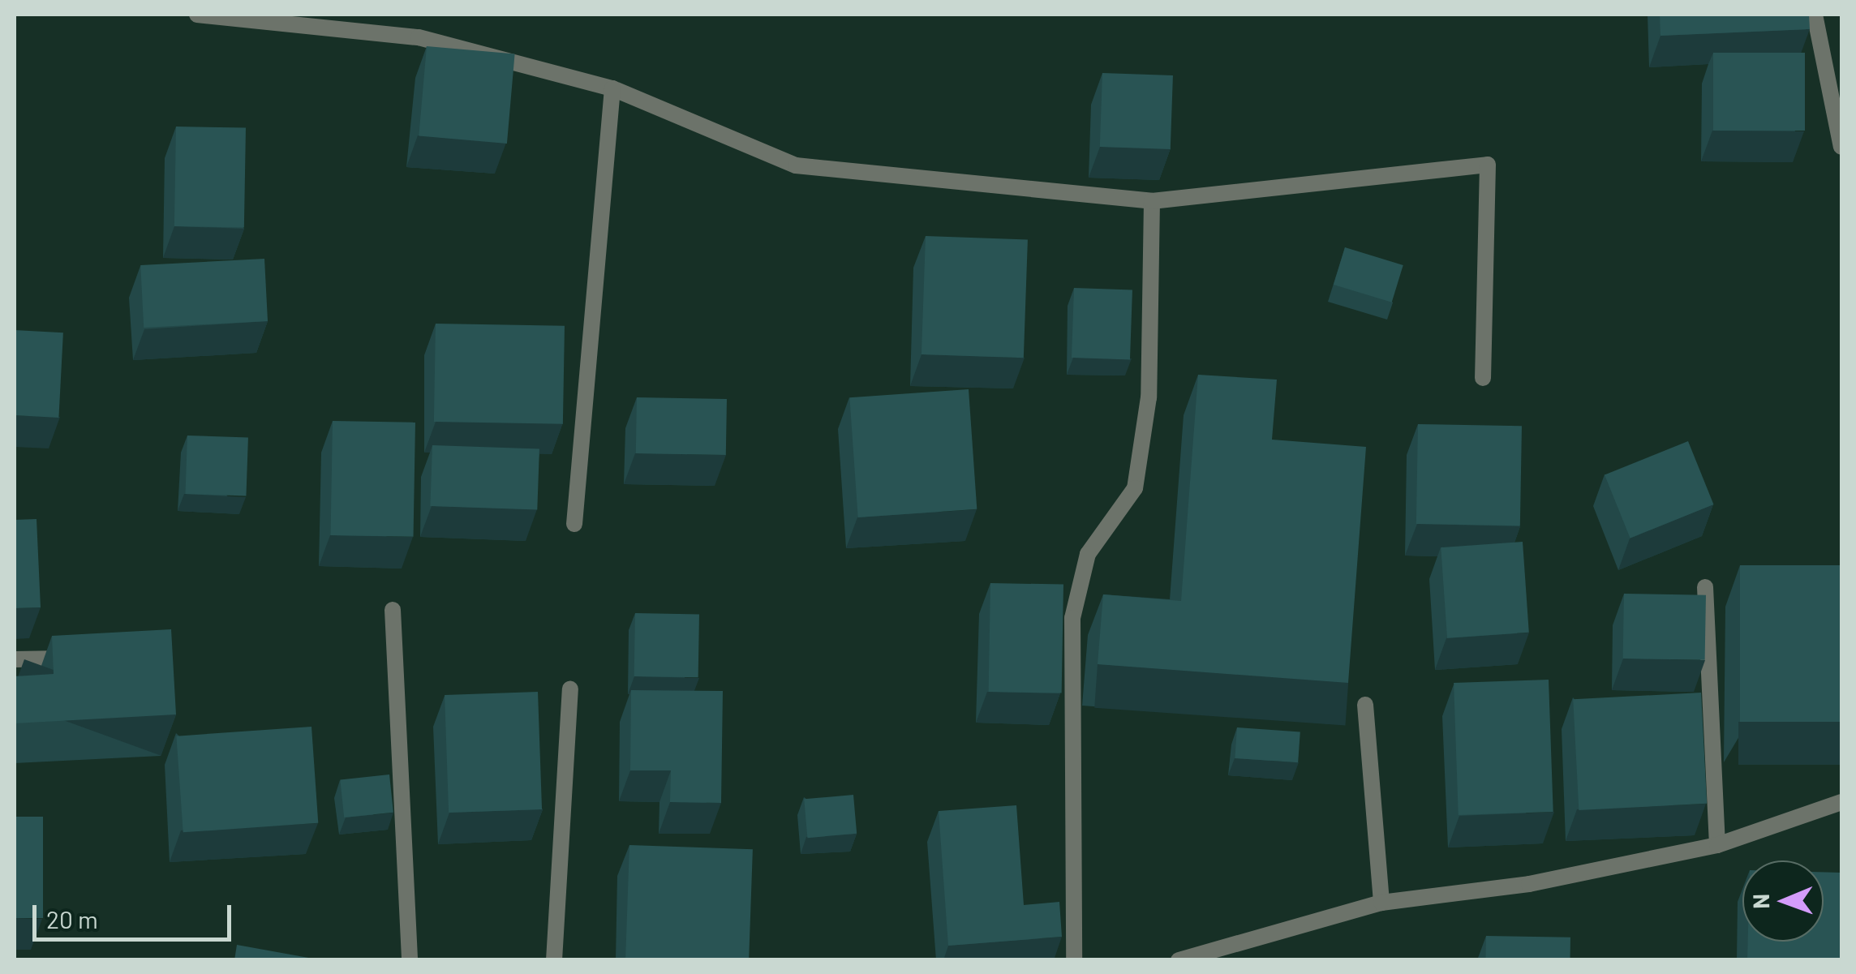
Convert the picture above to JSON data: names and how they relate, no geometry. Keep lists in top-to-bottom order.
{
  "scale_bar": "20 m",
  "north": "left"
}
